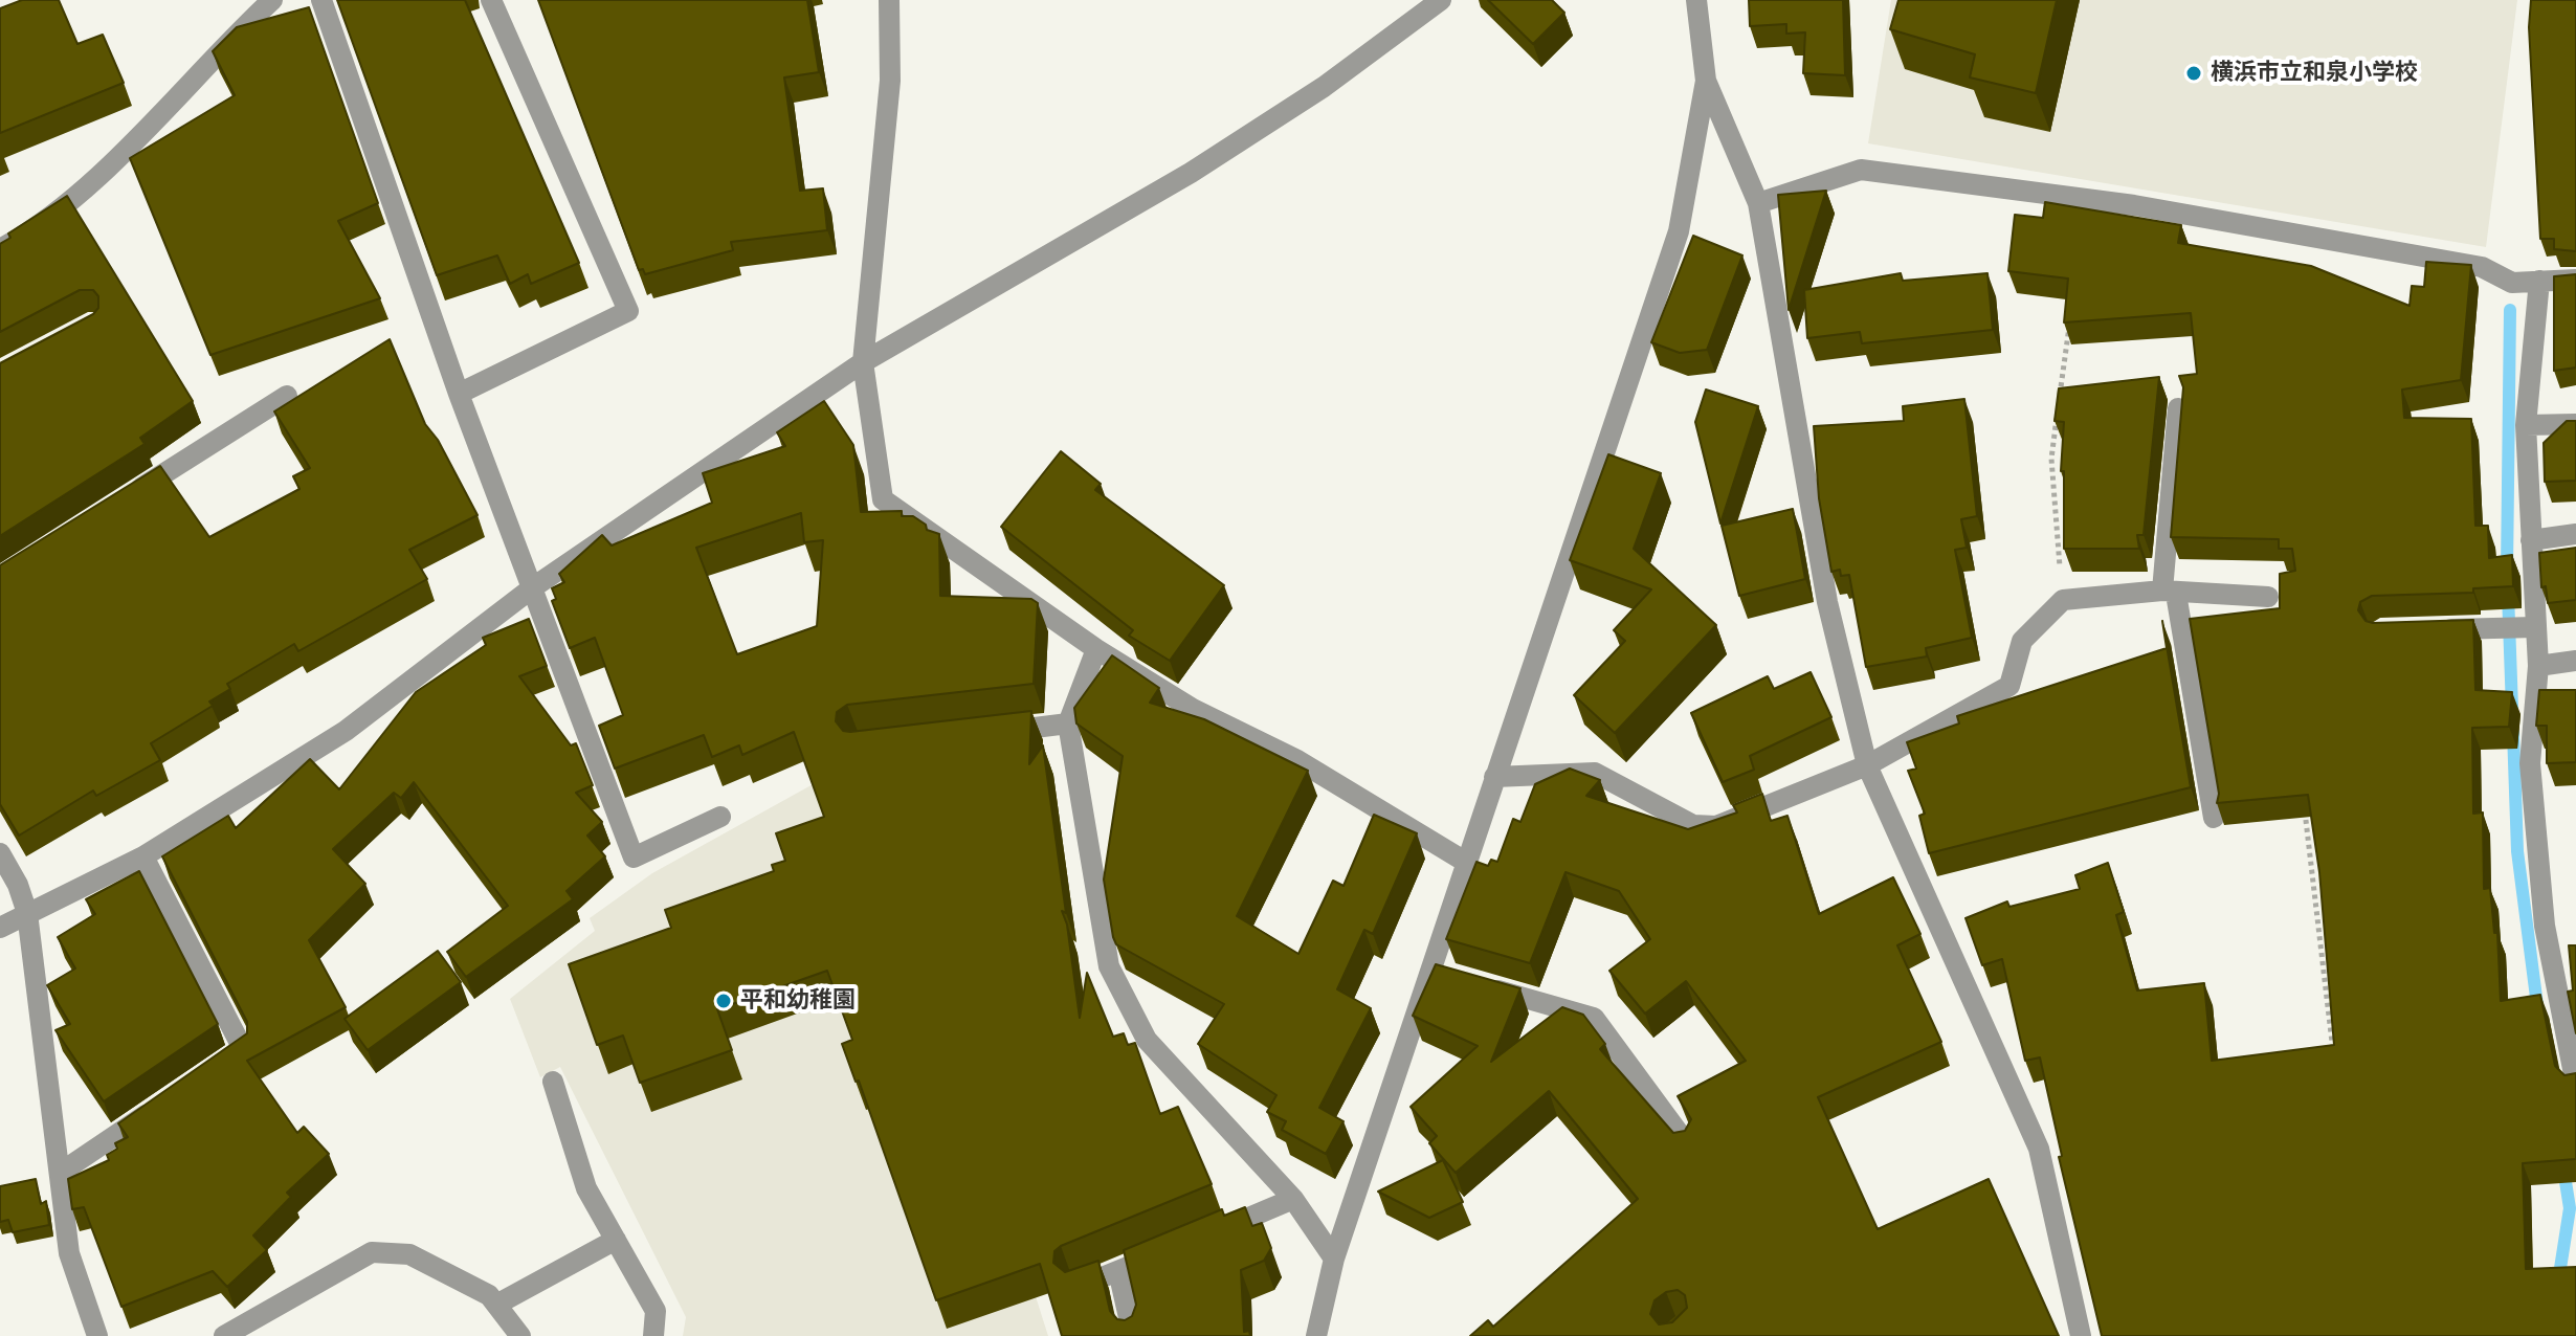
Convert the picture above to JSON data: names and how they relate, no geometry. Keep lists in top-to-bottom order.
{
  "places": ["横浜市立和泉小学校", "平和幼稚園"]
}
